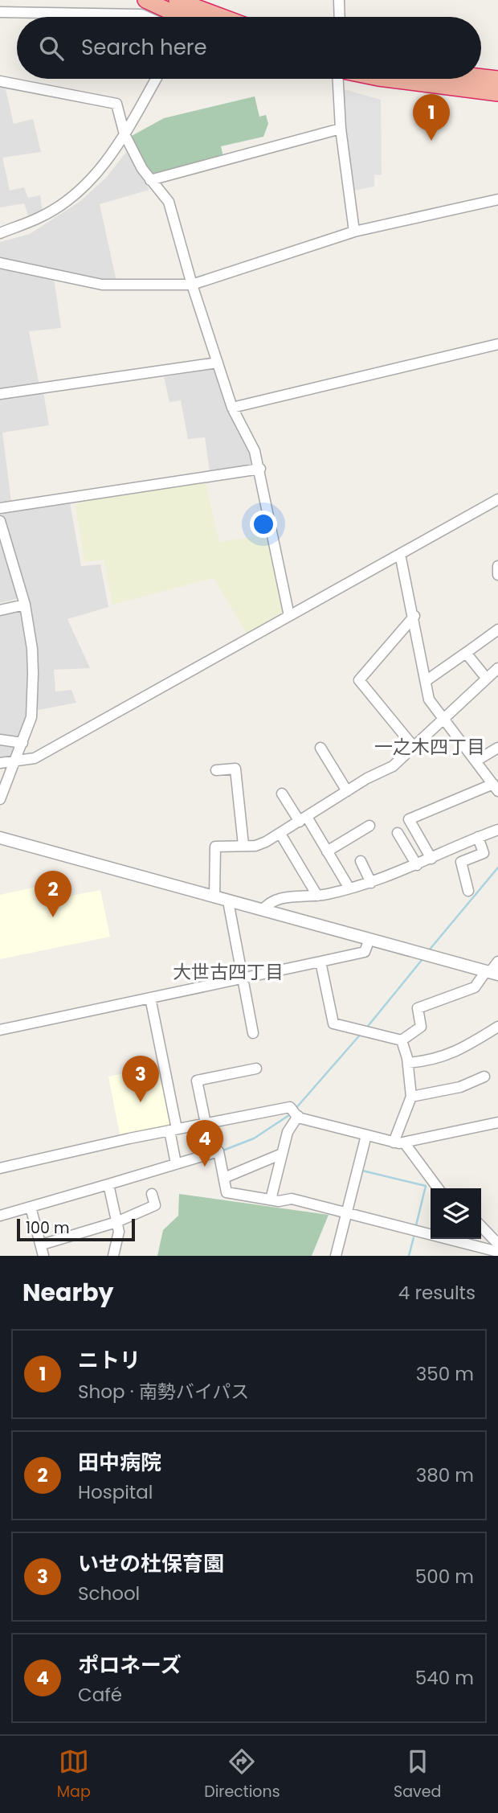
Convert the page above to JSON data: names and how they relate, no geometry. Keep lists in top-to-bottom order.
{
  "districts": ["一之木四丁目", "大世古四丁目"],
  "scale_bar": "100 m",
  "page": {
    "search": "Search here",
    "pins": [
      "1",
      "2",
      "3",
      "4"
    ],
    "scale": "100 m",
    "heading": ["Nearby", "4 results"],
    "list": [
      {
        "mark": "1",
        "name": "ニトリ",
        "note": "Shop · 南勢バイパス",
        "value": "350 m"
      },
      {
        "mark": "2",
        "name": "田中病院",
        "note": "Hospital",
        "value": "380 m"
      },
      {
        "mark": "3",
        "name": "いせの杜保育園",
        "note": "School",
        "value": "500 m"
      },
      {
        "mark": "4",
        "name": "ポロネーズ",
        "note": "Café",
        "value": "540 m"
      }
    ],
    "nav": ["Map", "Directions", "Saved"]
  }
}
